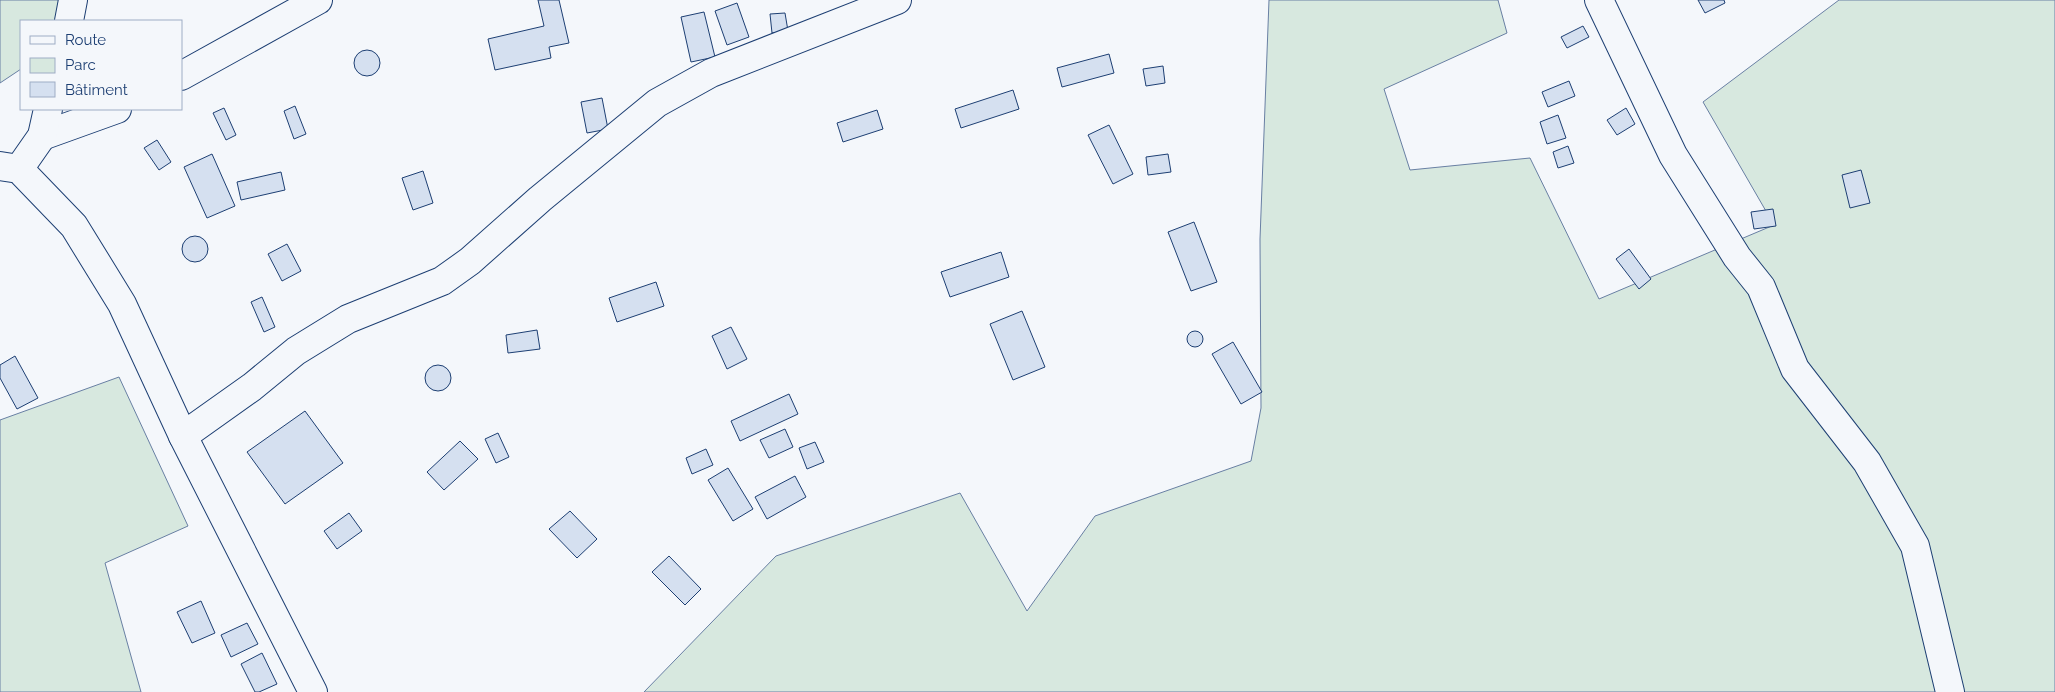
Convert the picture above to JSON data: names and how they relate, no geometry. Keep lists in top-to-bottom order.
{
  "legend": ["Route", "Parc", "Bâtiment"]
}
